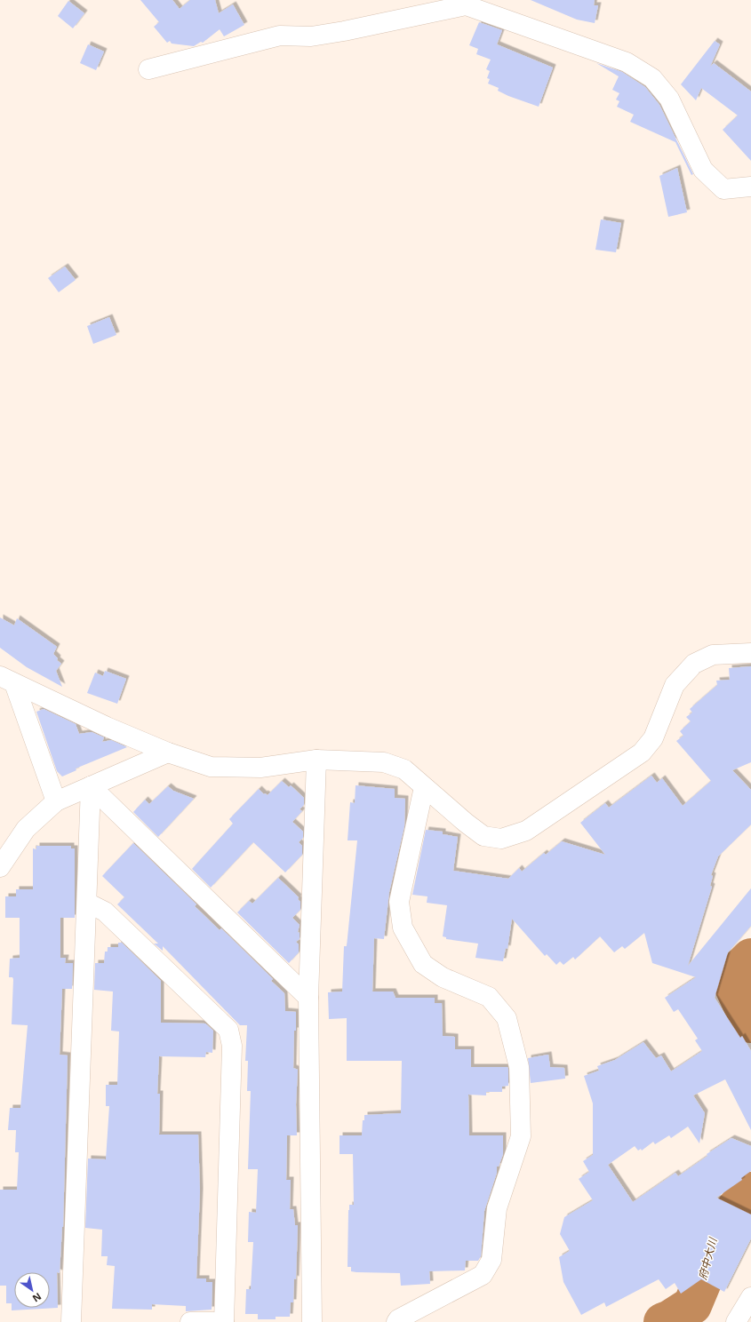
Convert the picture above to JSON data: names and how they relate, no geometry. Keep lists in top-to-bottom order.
{
  "water": ["府中大川"],
  "north": "bottom right"
}
